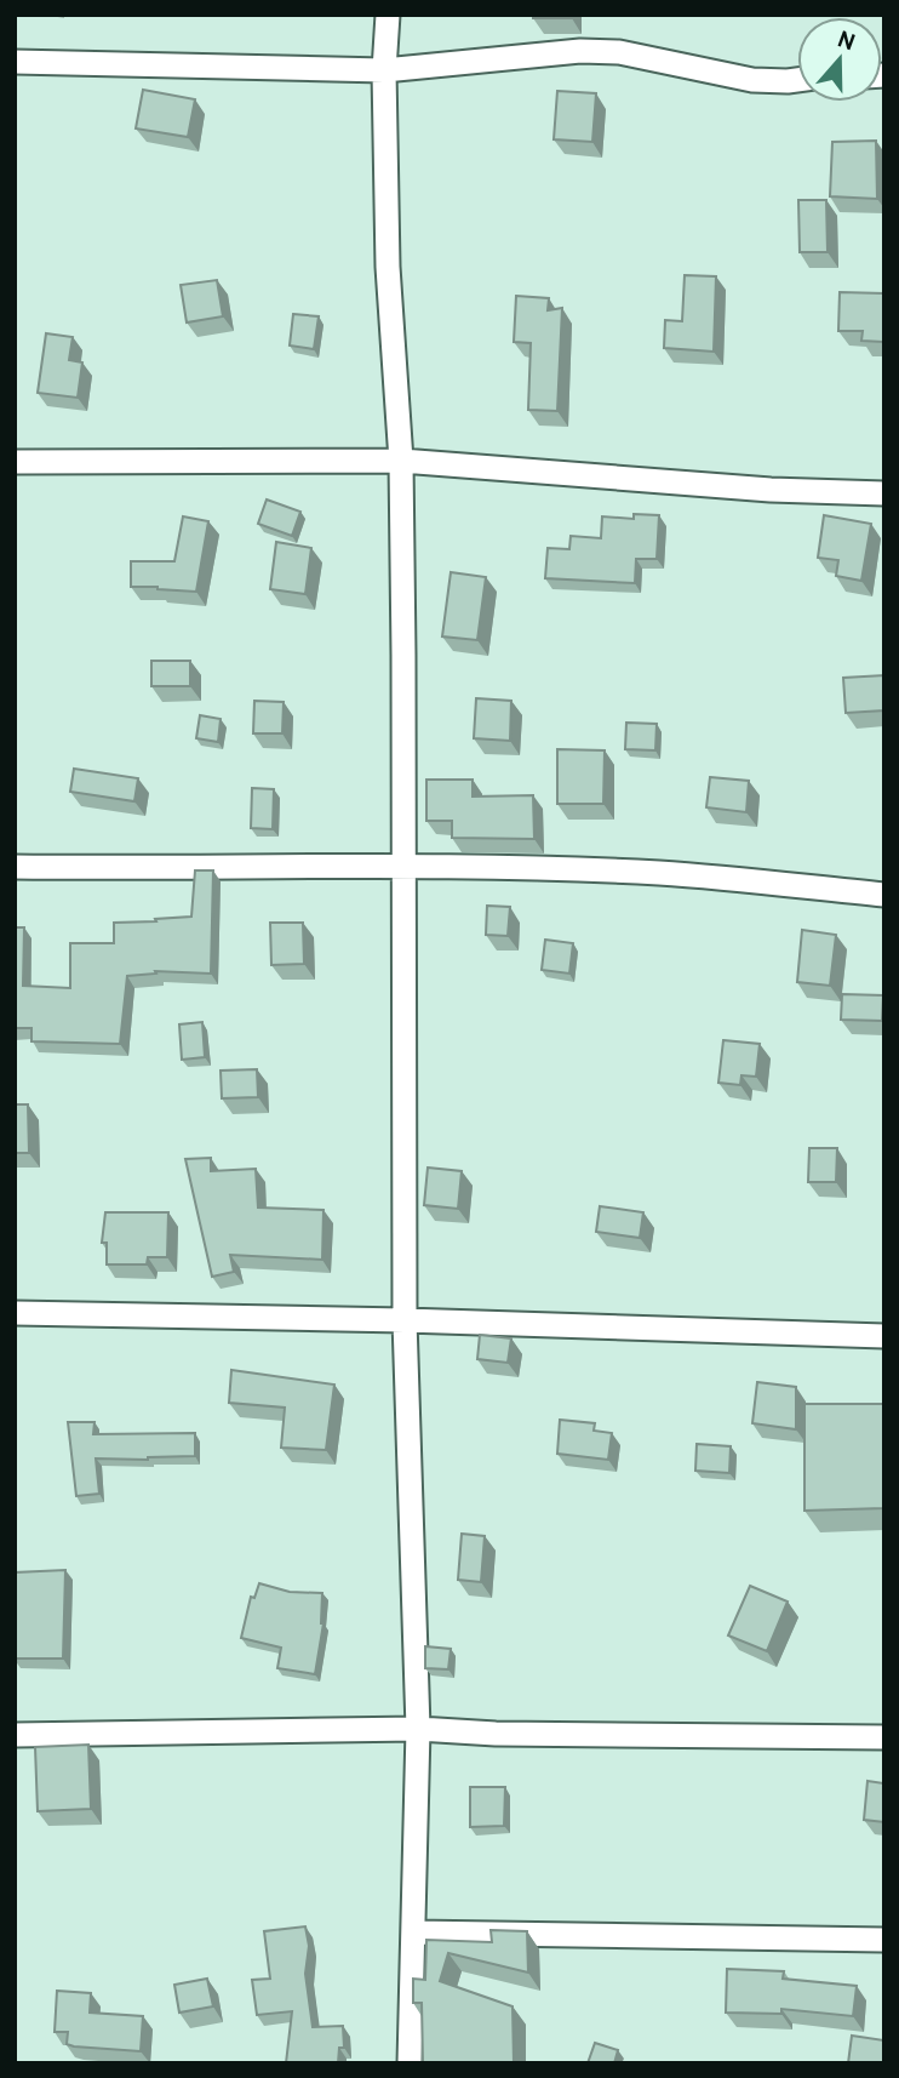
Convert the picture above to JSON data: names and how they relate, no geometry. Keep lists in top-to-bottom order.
{
  "north": "top"
}
